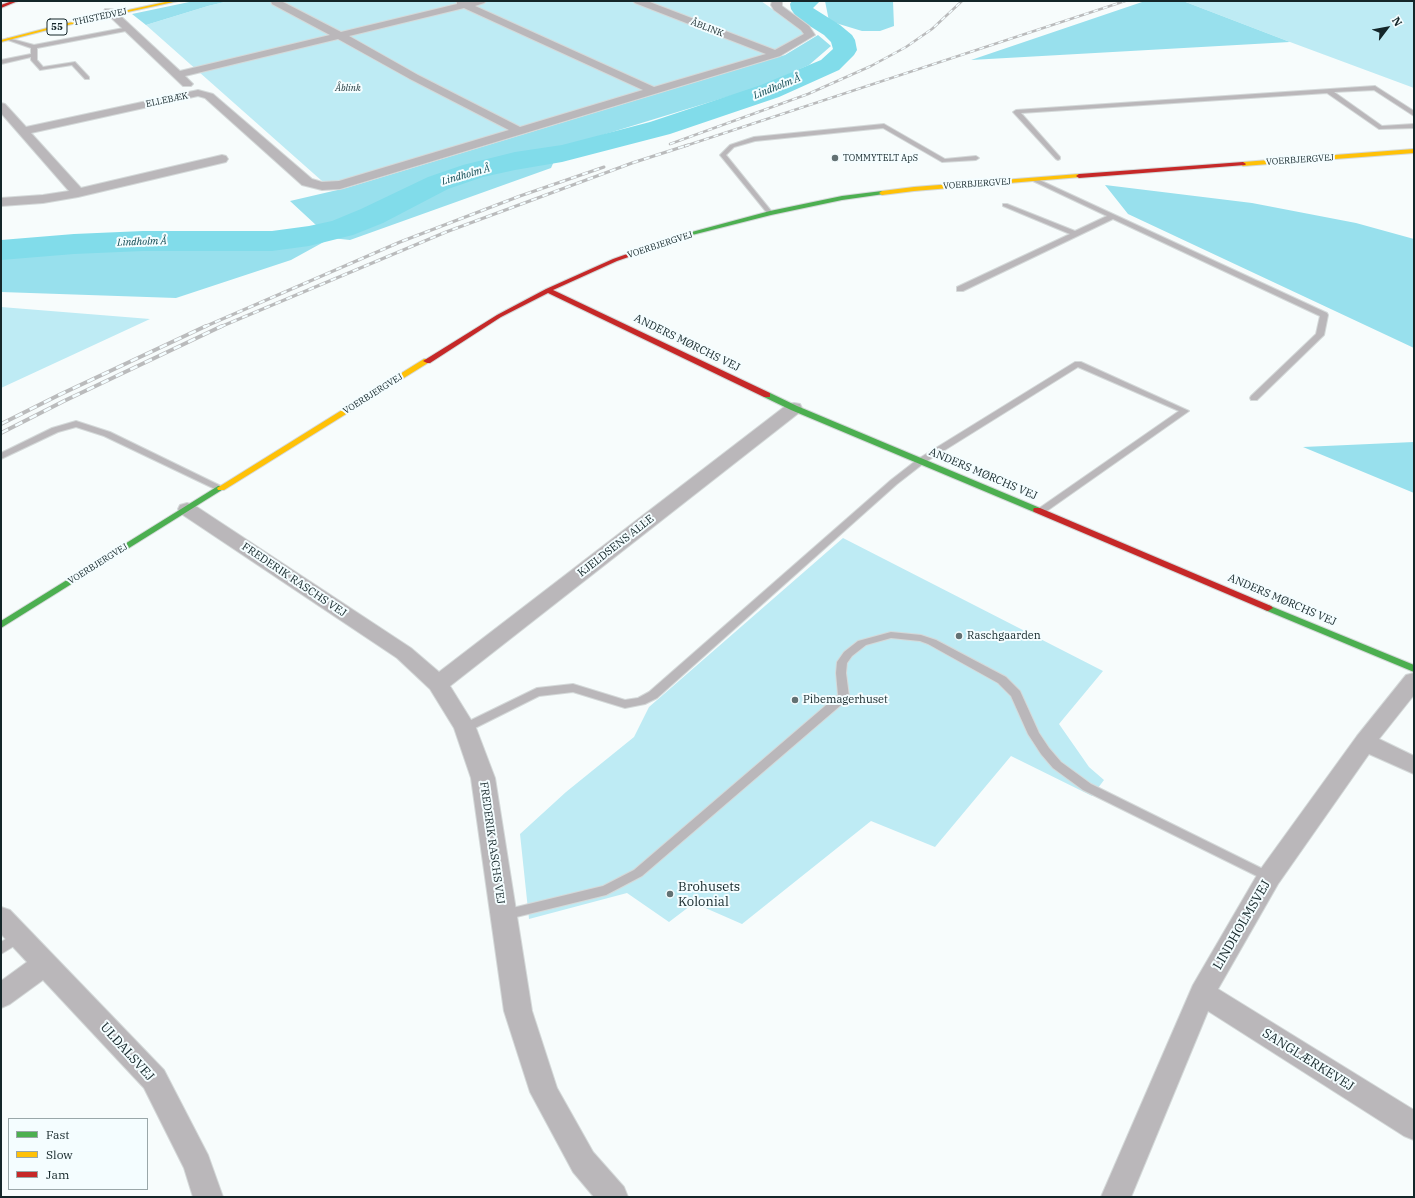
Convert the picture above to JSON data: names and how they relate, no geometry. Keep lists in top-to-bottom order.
{
  "streets": {
    "street": [
      "THISTEDVEJ",
      "55",
      "ÅBLINK",
      "ELLEBÆK",
      "VOERBJERGVEJ",
      "ANDERS MØRCHS VEJ",
      "KJELDSENS ALLE",
      "FREDERIK RASCHS VEJ",
      "LINDHOLMSVEJ",
      "ULDALSVEJ",
      "SANGLÆRKEVEJ"
    ]
  },
  "crossings": [
    ["THISTEDVEJ", "ELLEBÆK"],
    ["VOERBJERGVEJ", "ANDERS MØRCHS VEJ"],
    ["VOERBJERGVEJ", "FREDERIK RASCHS VEJ"],
    ["ANDERS MØRCHS VEJ", "KJELDSENS ALLE"],
    ["KJELDSENS ALLE", "FREDERIK RASCHS VEJ"],
    ["LINDHOLMSVEJ", "SANGLÆRKEVEJ"]
  ],
  "water": ["Lindholm Å"],
  "parks": ["Åblink"],
  "places": [
    "TOMMYTELT ApS",
    "Raschgaarden",
    "Pibemagerhuset",
    "Brohusets Kolonial"
  ],
  "legend": ["Fast", "Slow", "Jam"],
  "north": "top right"
}
